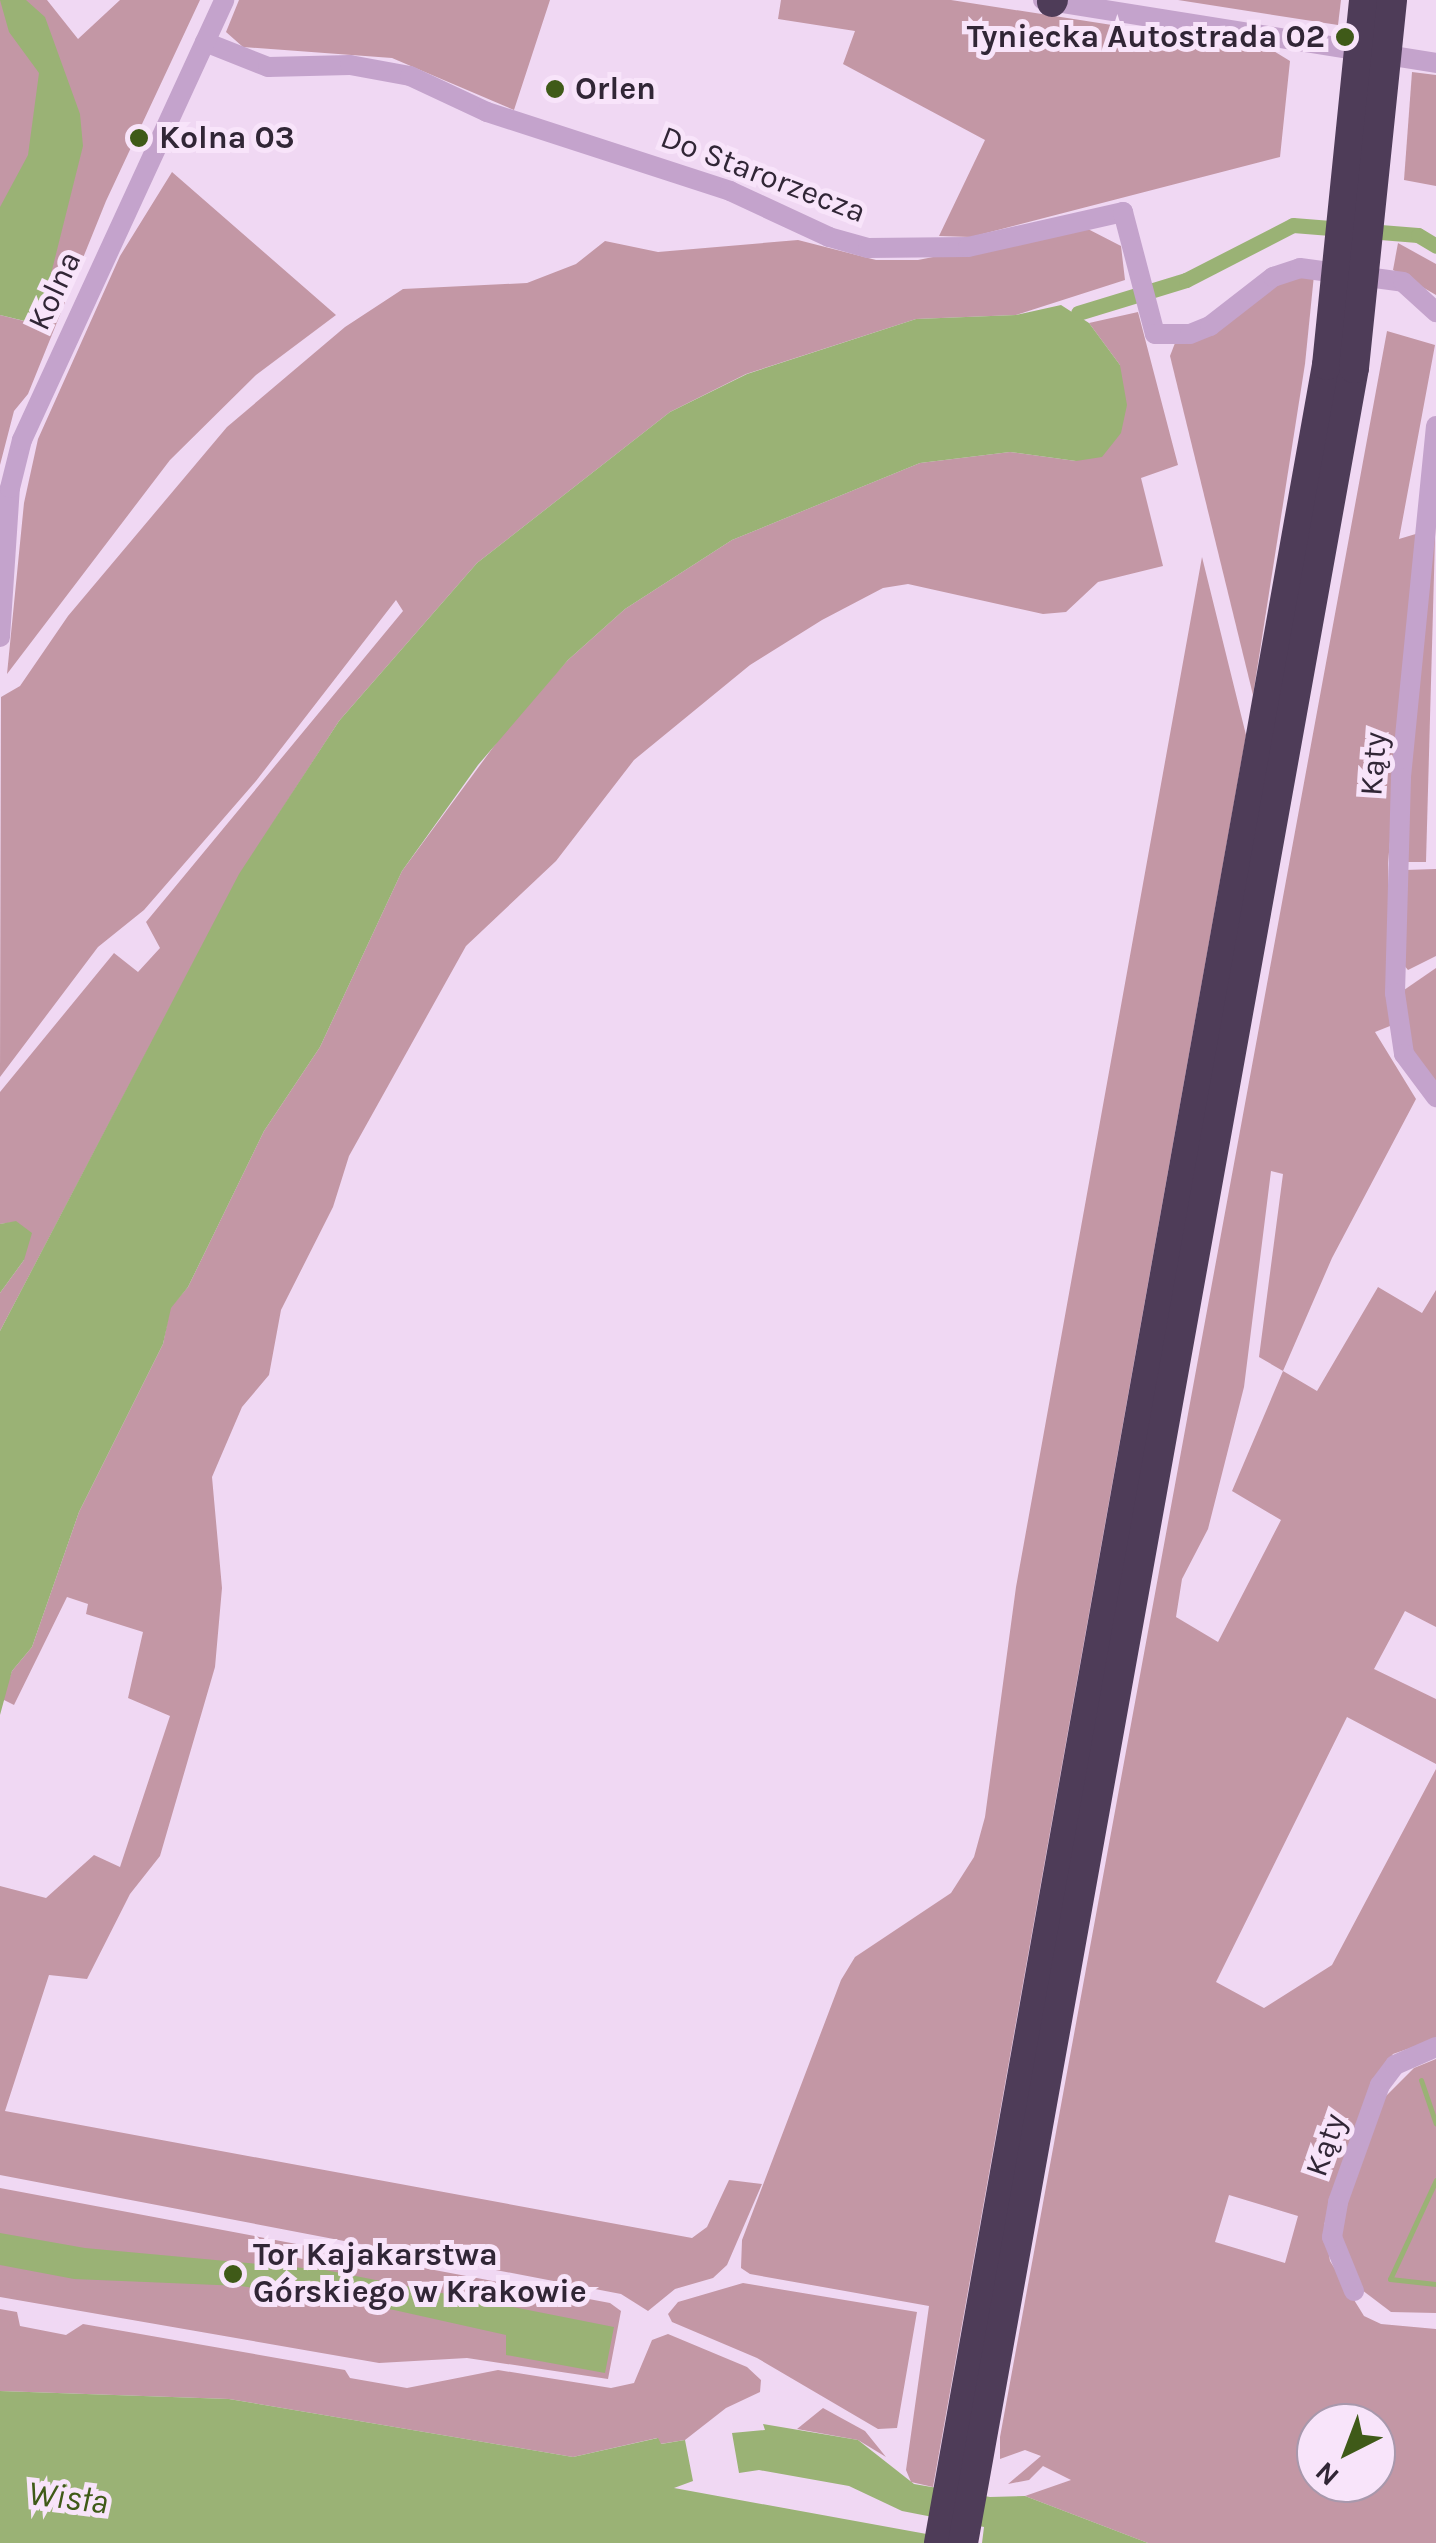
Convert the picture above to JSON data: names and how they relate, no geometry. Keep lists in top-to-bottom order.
{
  "streets": {
    "street": ["Do Starorzecza", "Kolna", "Kąty"]
  },
  "crossings": [
    ["Do Starorzecza", "Kolna"]
  ],
  "water": ["Wisła"],
  "places": [
    "Tyniecka Autostrada 02",
    "Orlen",
    "Kolna 03",
    "Tor Kajakarstwa Górskiego w Krakowie"
  ],
  "north": "bottom left"
}
